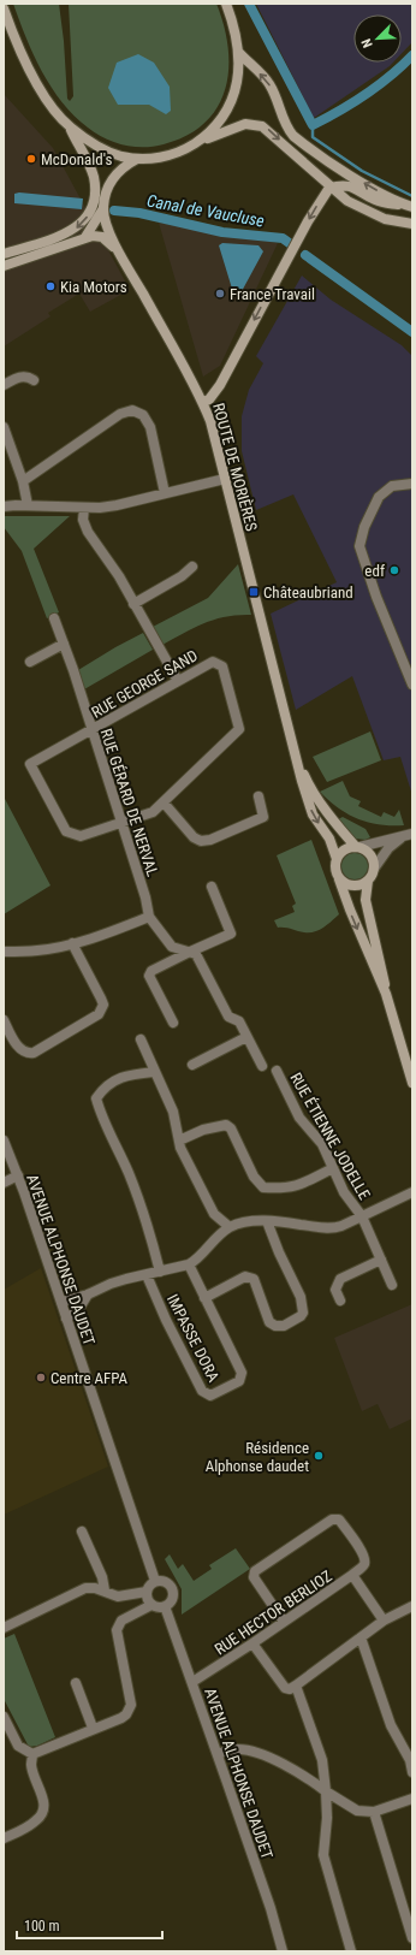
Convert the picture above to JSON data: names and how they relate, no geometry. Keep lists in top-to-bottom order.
{
  "streets": {
    "main road": ["ROUTE DE MORIÈRES"],
    "street": [
      "RUE GEORGE SAND",
      "RUE GÉRARD DE NERVAL",
      "RUE ÉTIENNE JODELLE",
      "AVENUE ALPHONSE DAUDET",
      "IMPASSE DORA",
      "RUE HECTOR BERLIOZ"
    ]
  },
  "crossings": [
    ["RUE GEORGE SAND", "RUE GÉRARD DE NERVAL"],
    ["AVENUE ALPHONSE DAUDET", "RUE HECTOR BERLIOZ"]
  ],
  "water": ["Canal de Vaucluse"],
  "places": {
    "other": [
      "McDonald's",
      "Kia Motors",
      "France Travail",
      "edf",
      "Centre AFPA",
      "Résidence Alphonse daudet"
    ],
    "transit": ["Châteaubriand"]
  },
  "scale_bar": "100 m",
  "north": "bottom left"
}
